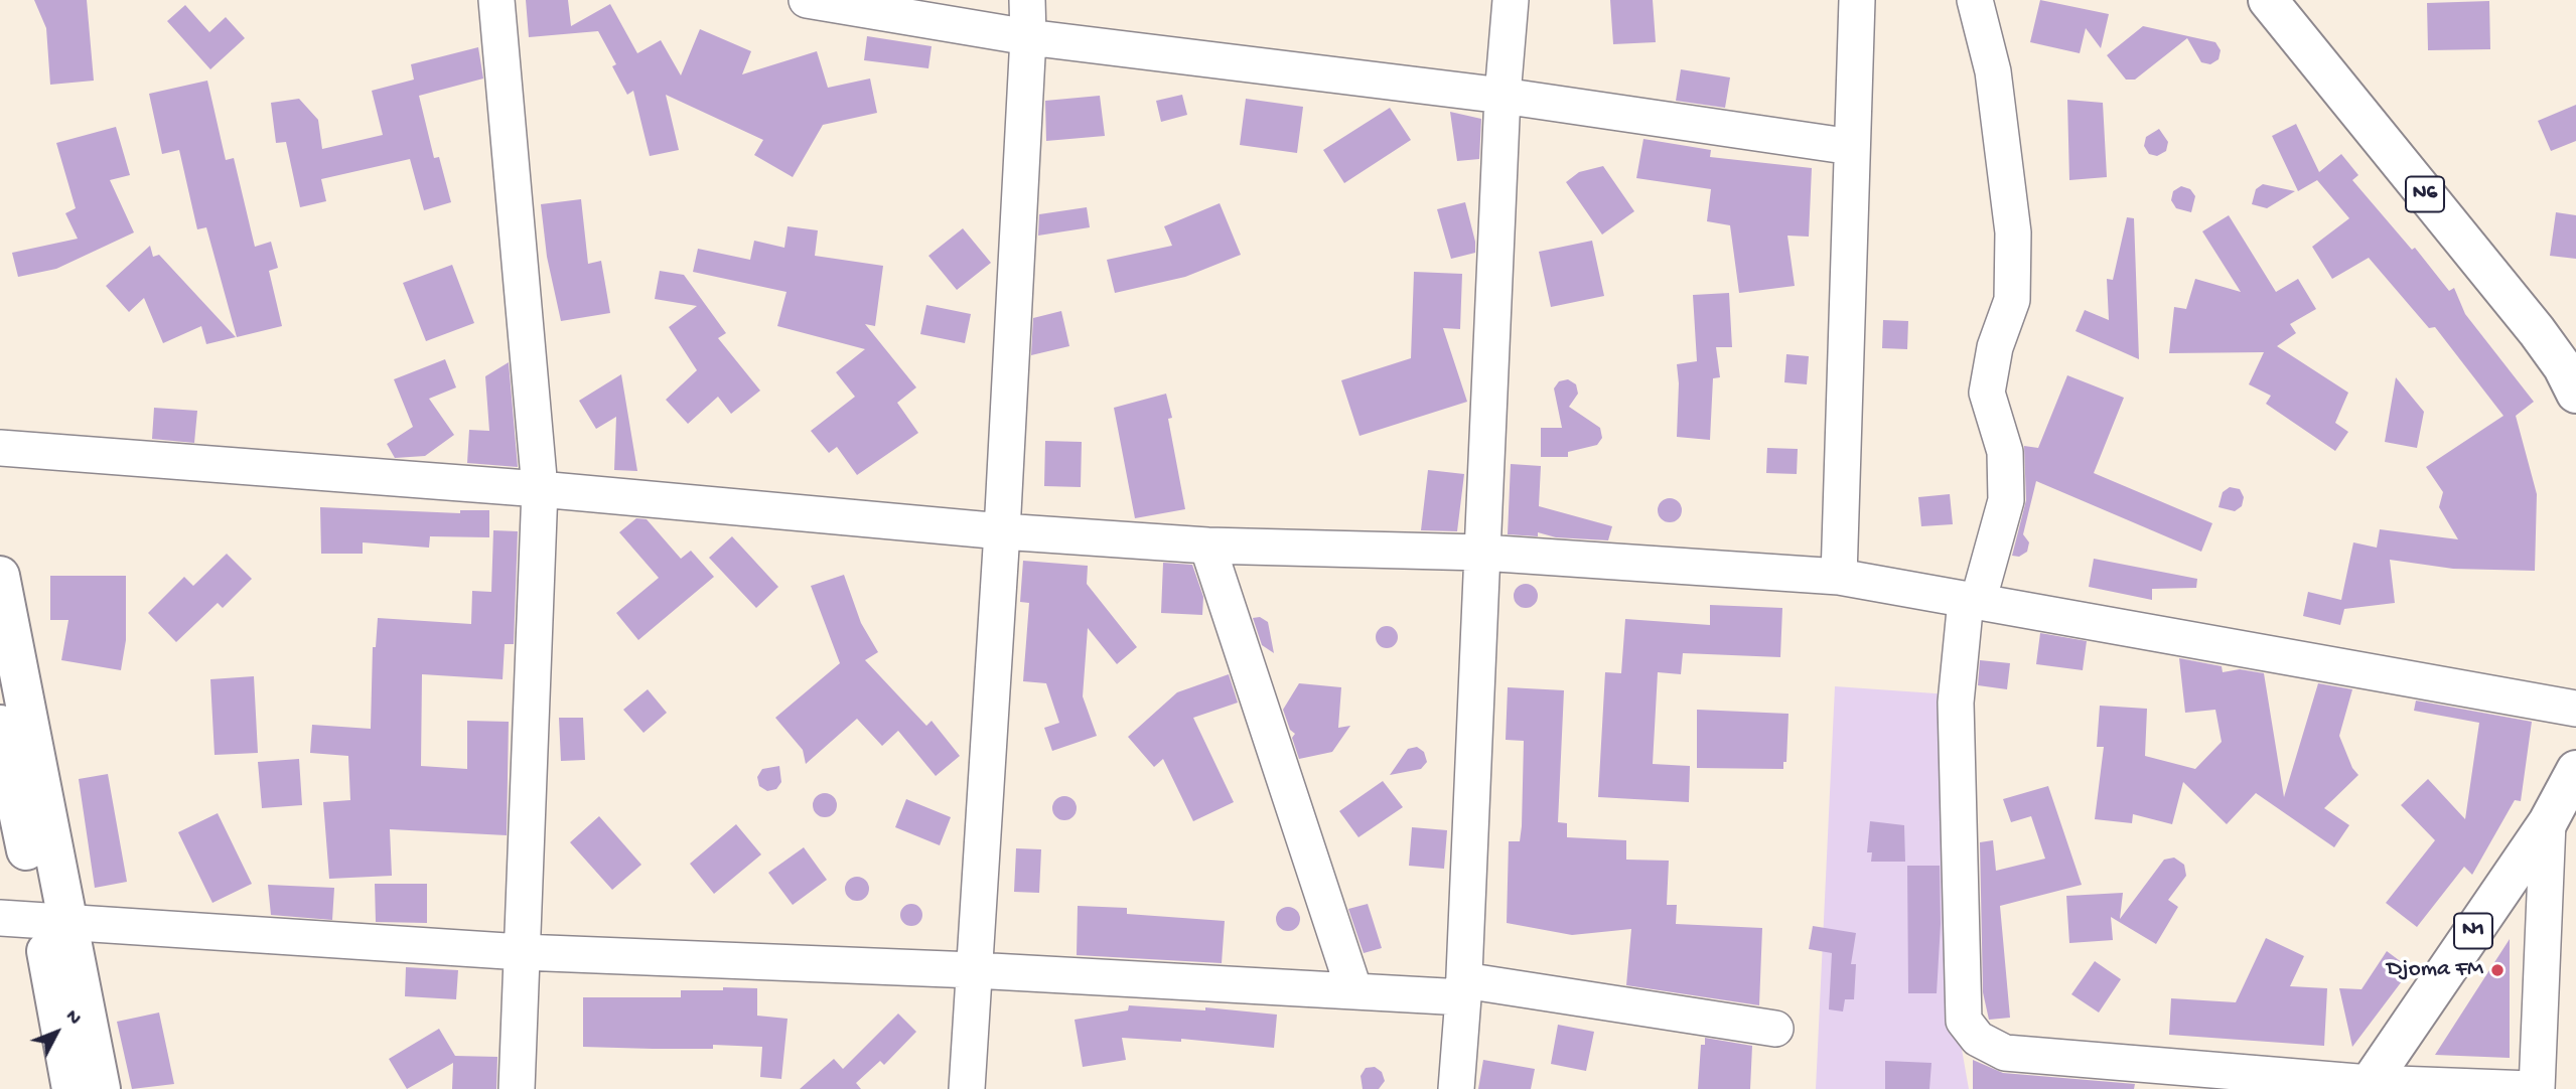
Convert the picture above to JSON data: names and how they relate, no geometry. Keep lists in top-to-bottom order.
{
  "streets": {
    "main road": ["N6", "N1"]
  },
  "places": ["Djoma FM"],
  "north": "top right"
}
